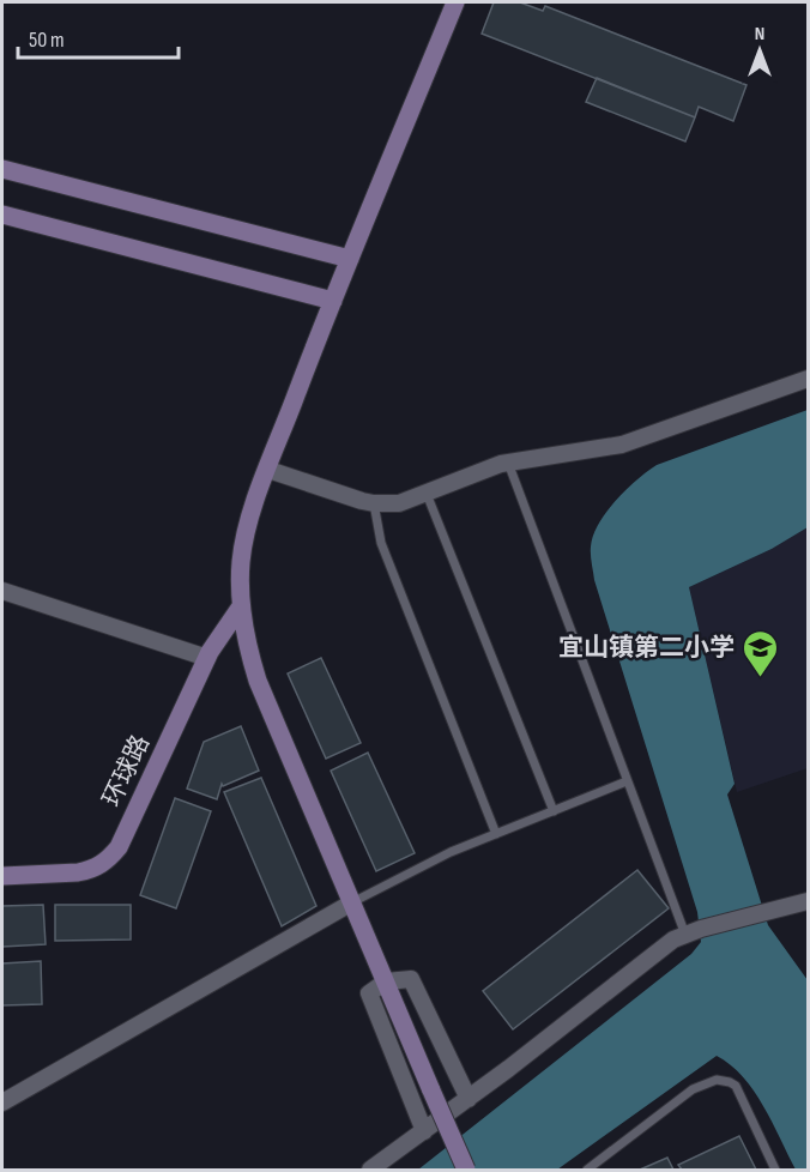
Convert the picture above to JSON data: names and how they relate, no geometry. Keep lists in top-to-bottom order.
{
  "streets": {
    "main road": ["环球路"]
  },
  "places": {
    "school or university": ["宜山镇第二小学"]
  },
  "scale_bar": "50 m",
  "north": "top"
}
